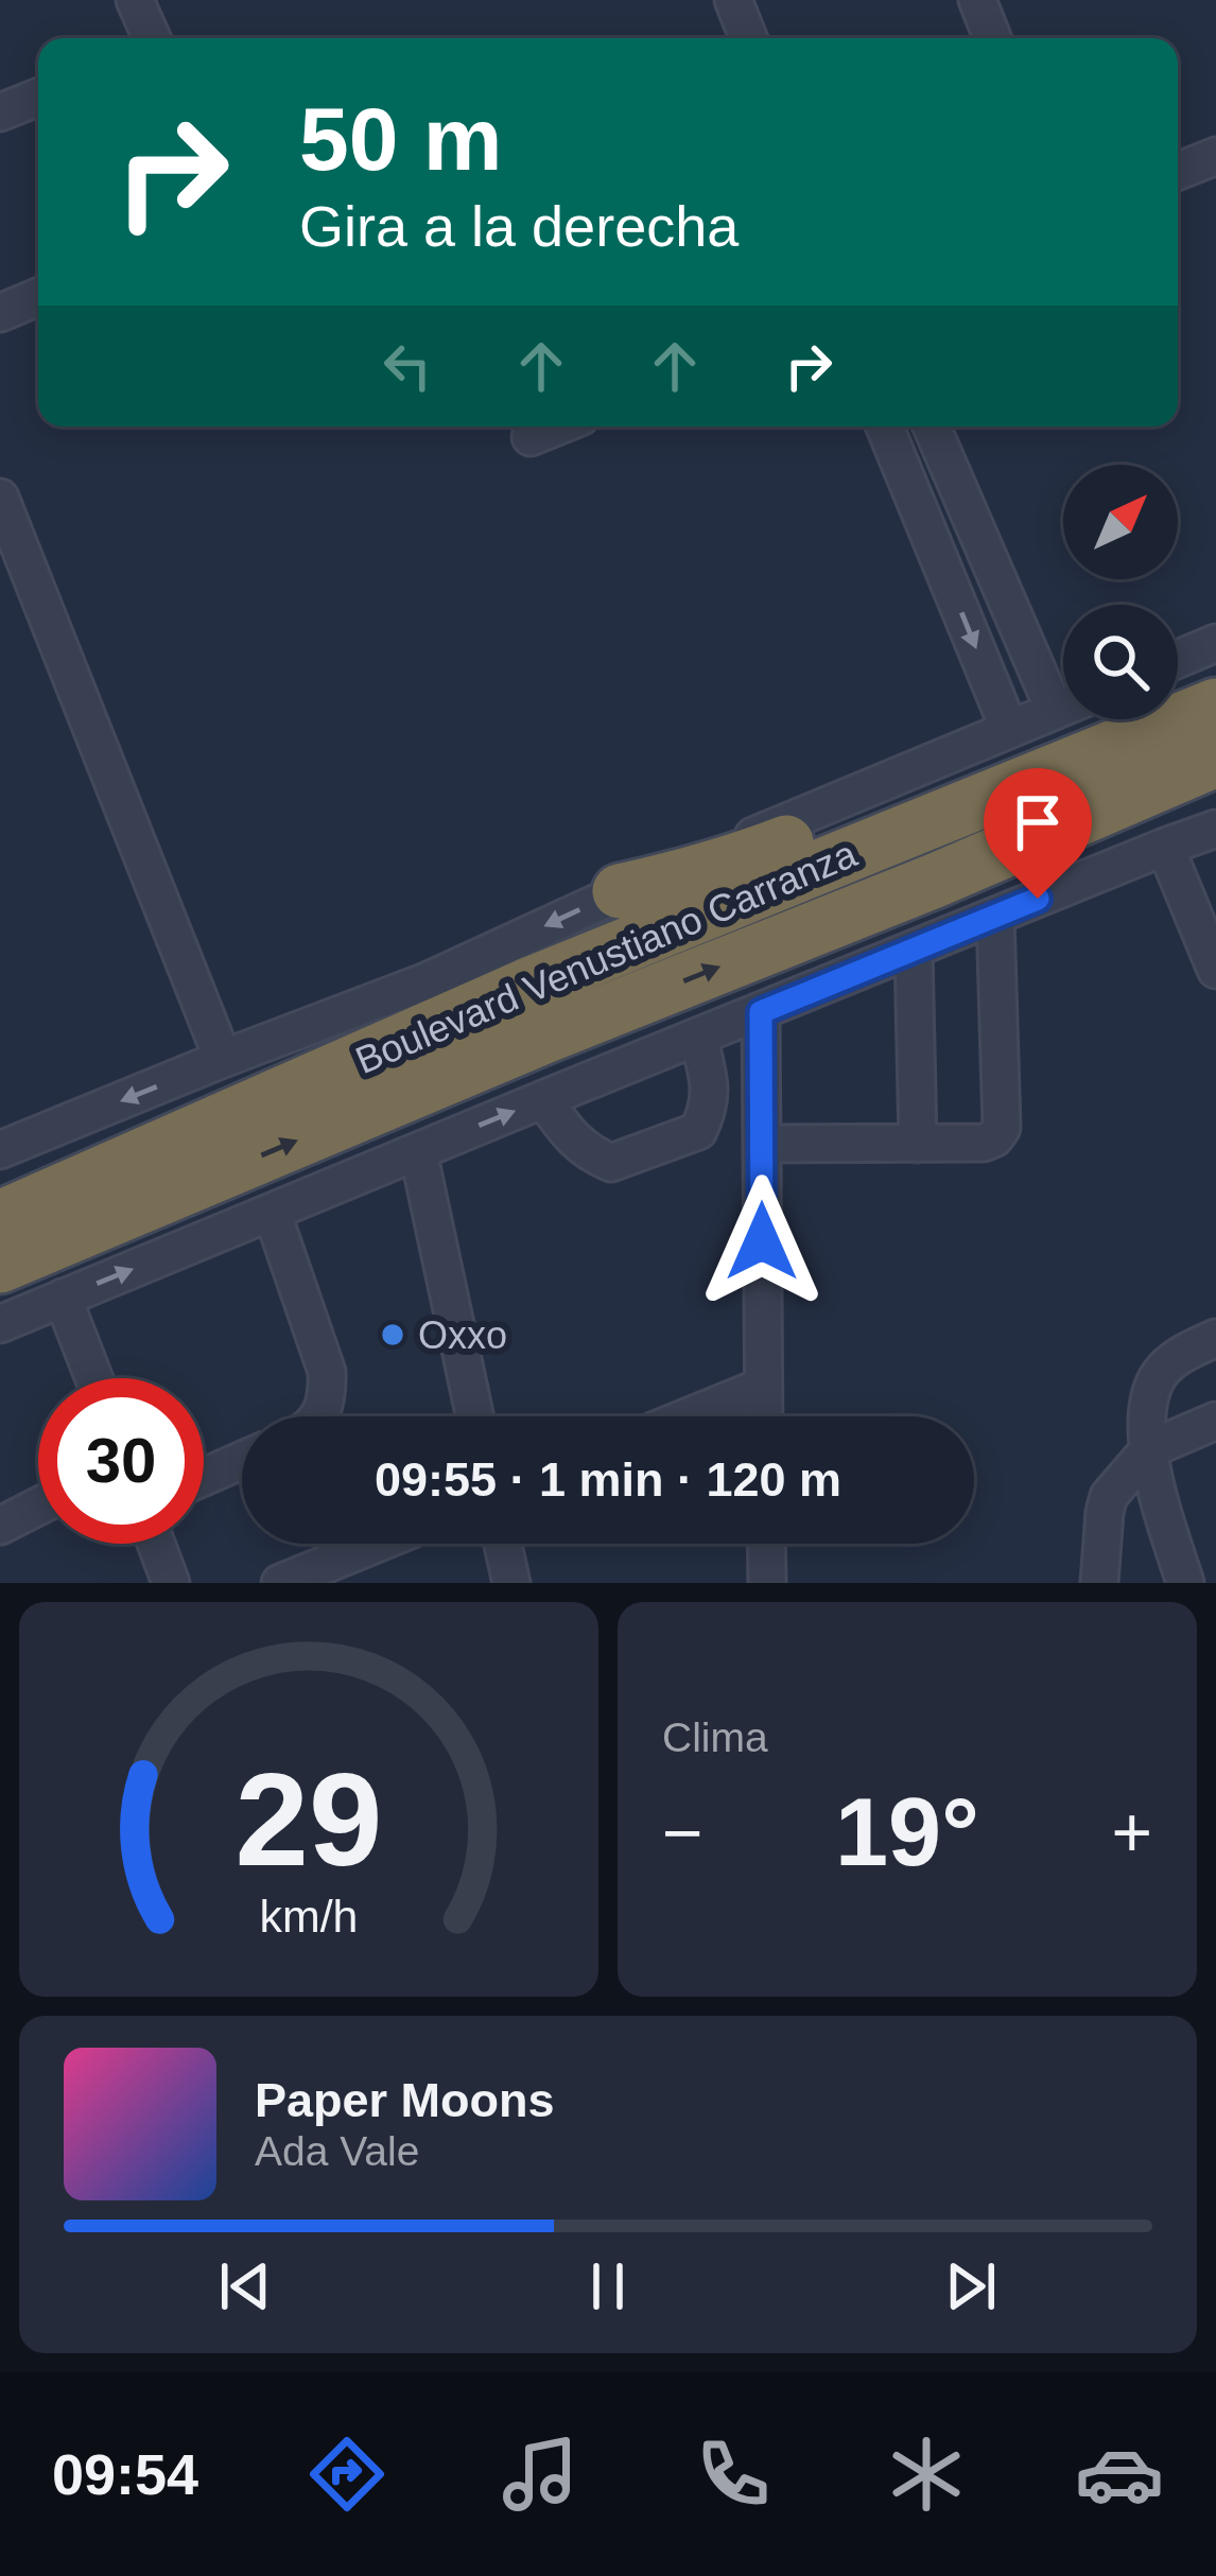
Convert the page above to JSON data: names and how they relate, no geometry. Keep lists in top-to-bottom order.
{
  "streets": {
    "highway": ["Boulevard Venustiano Carranza"]
  },
  "places": ["Oxxo"],
  "north": "top right",
  "page": {
    "turn": ["50 m", "Gira a la derecha"],
    "limit": "30",
    "trip": "09:55 · 1 min · 120 m",
    "tile": "Clima",
    "heat": ["−", "19°", "+"],
    "song": ["Paper Moons", "Ada Vale"],
    "tabs": "09:54",
    "gauge": ["29", "km/h"]
  }
}
